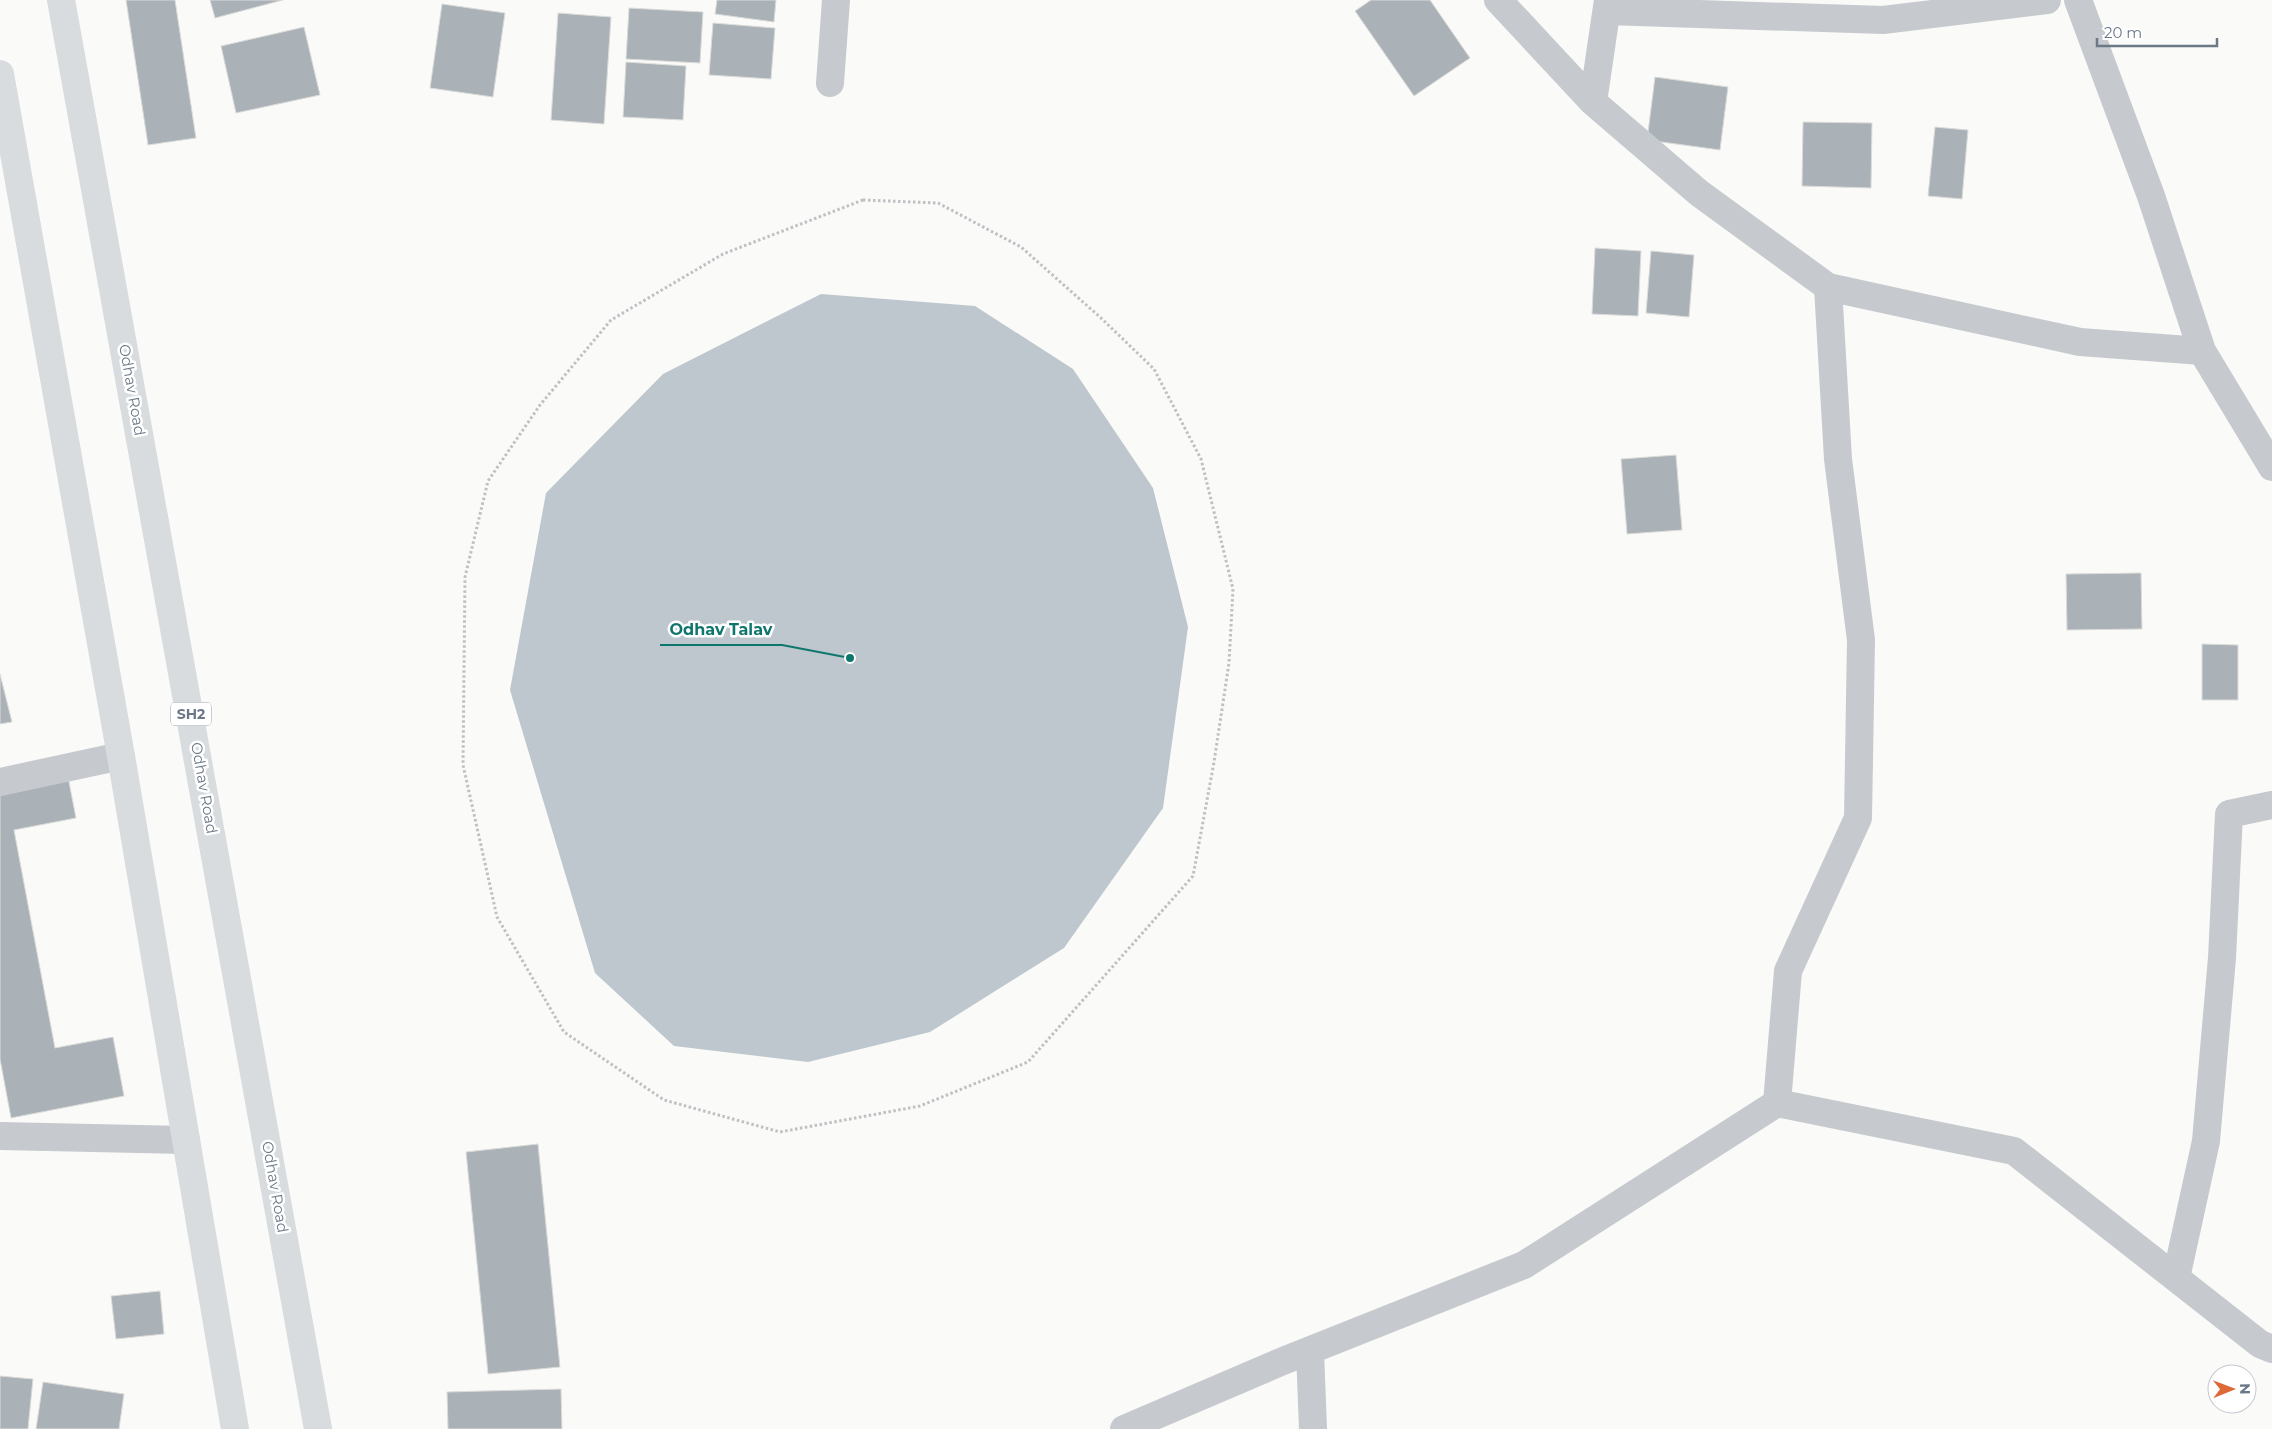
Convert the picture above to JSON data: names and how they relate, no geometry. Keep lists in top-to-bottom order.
{
  "streets": {
    "main road": ["Odhav Road", "SH2"]
  },
  "places": ["Odhav Talav"],
  "scale_bar": "20 m",
  "north": "right"
}
